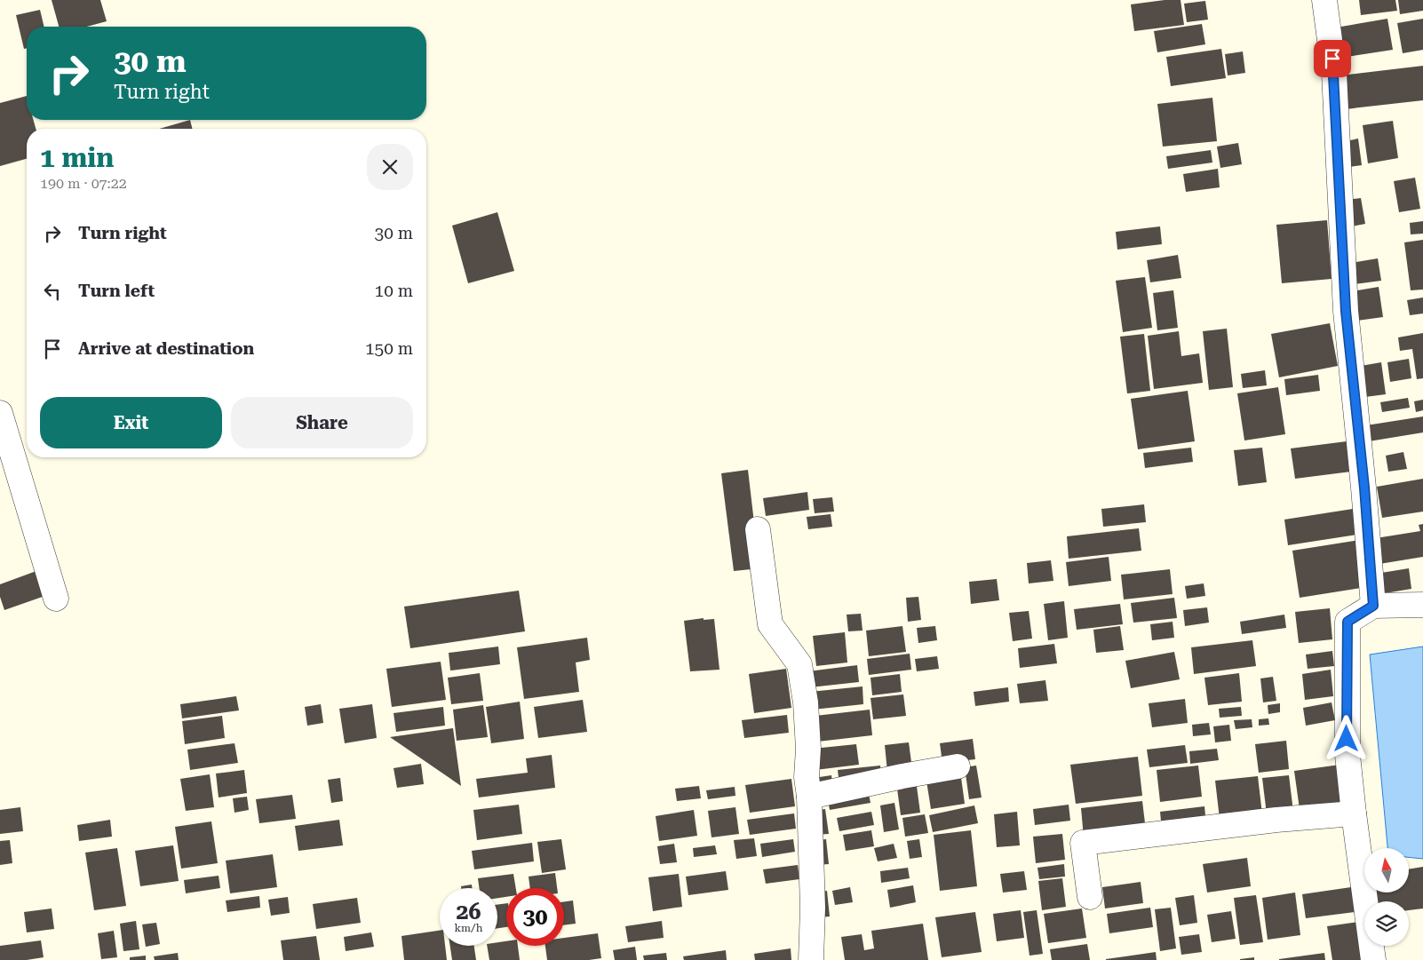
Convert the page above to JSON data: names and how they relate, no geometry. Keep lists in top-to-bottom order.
{
  "north": "top",
  "page": {
    "turn": ["30 m", "Turn right"],
    "heading": ["1 min", "190 m · 07:22"],
    "list": [
      {
        "name": "Turn right",
        "value": "30 m"
      },
      {
        "name": "Turn left",
        "value": "10 m"
      },
      {
        "name": "Arrive at destination",
        "value": "150 m"
      }
    ],
    "buttons": ["Exit", "Share"],
    "speed": "26 km/h",
    "limit": "30"
  }
}
